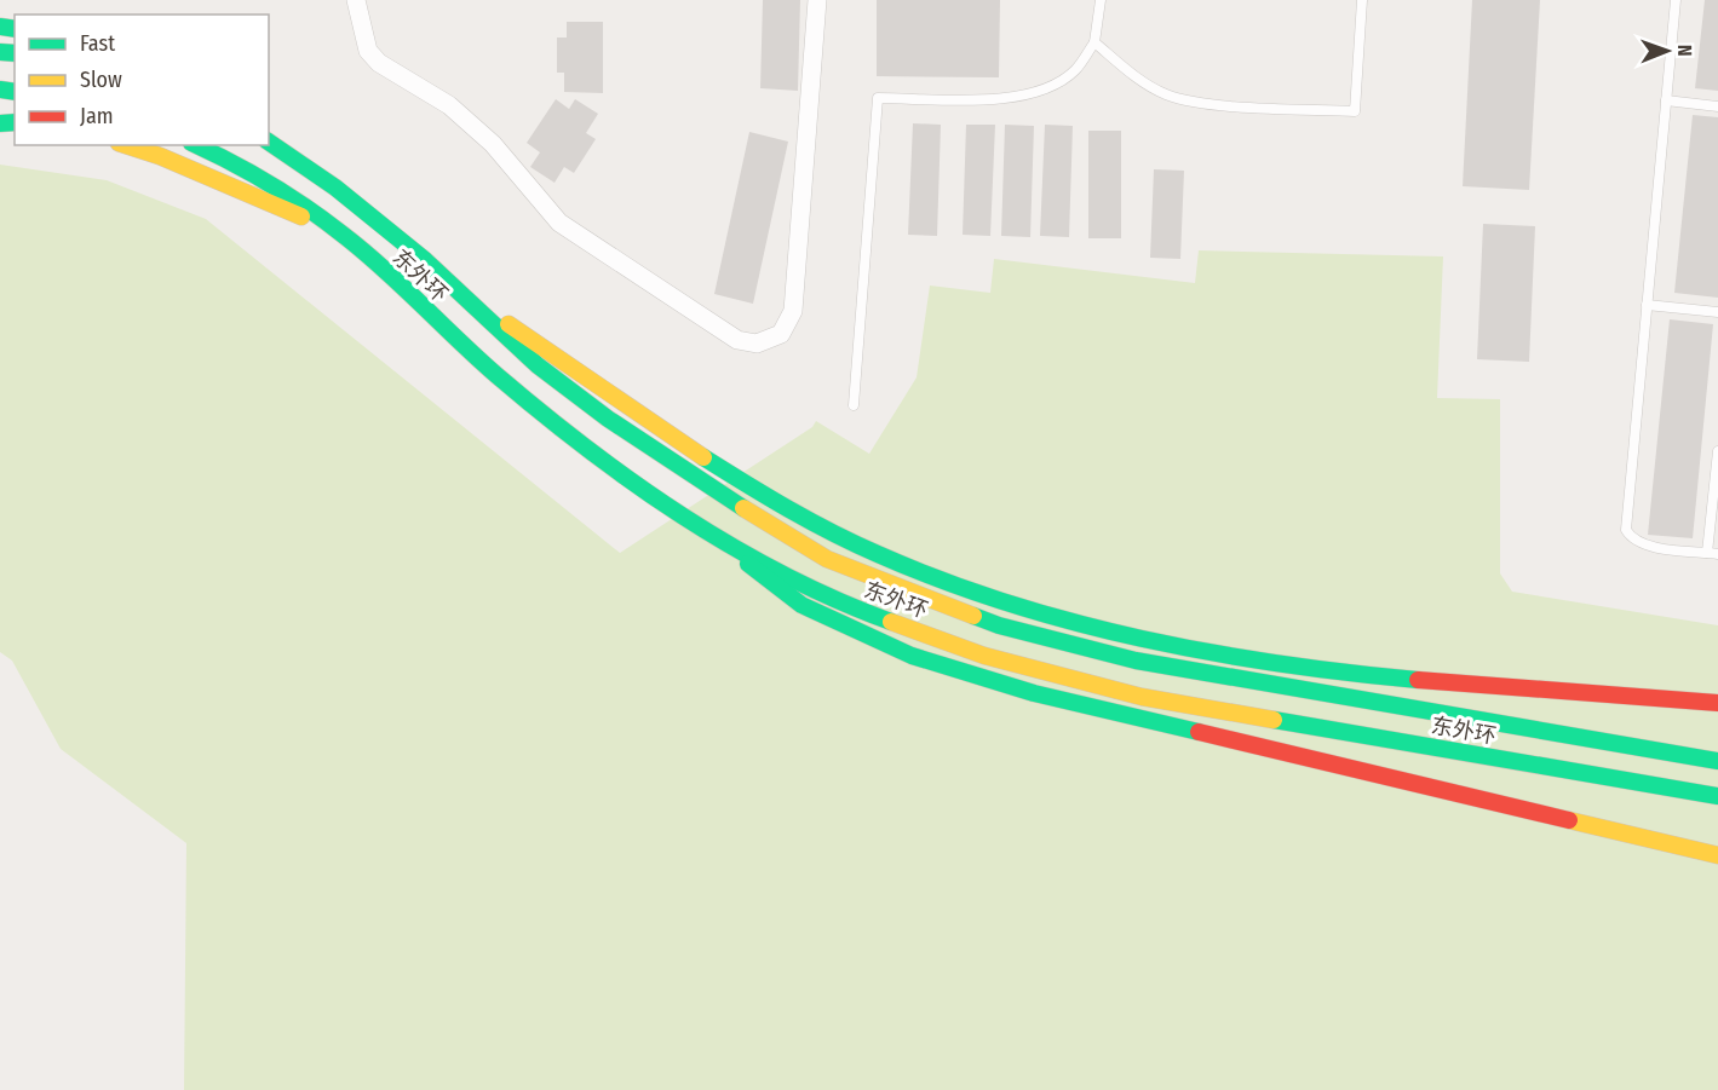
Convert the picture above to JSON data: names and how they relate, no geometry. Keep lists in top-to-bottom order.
{
  "streets": {
    "main road": ["东外环"]
  },
  "legend": ["Fast", "Slow", "Jam"],
  "north": "right"
}
